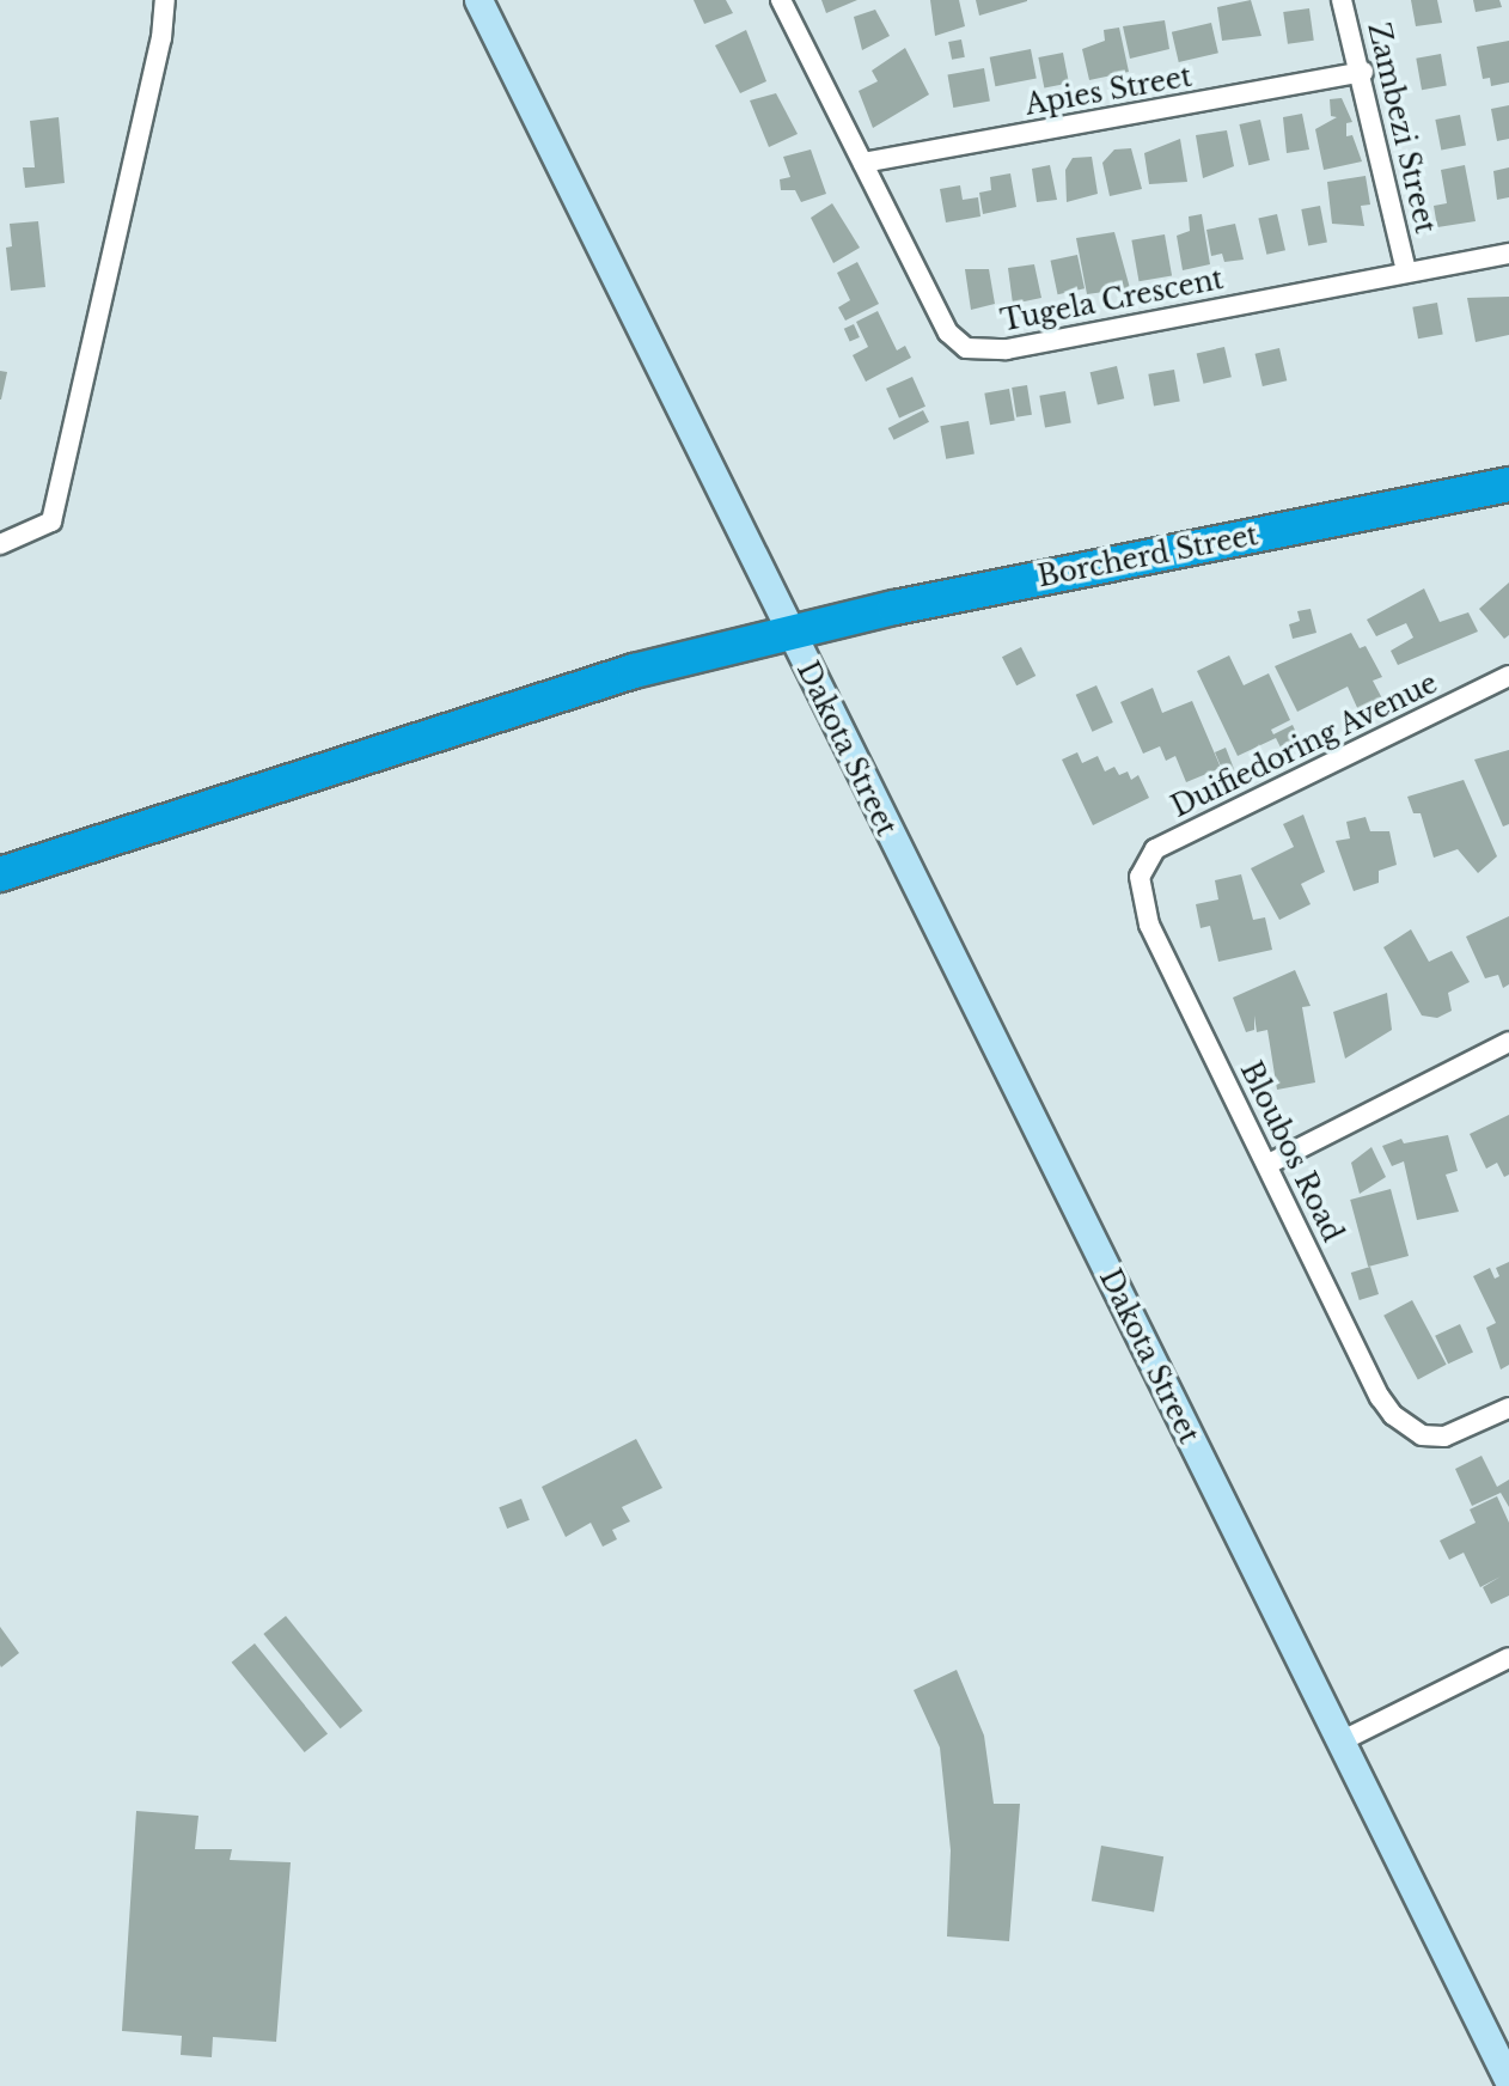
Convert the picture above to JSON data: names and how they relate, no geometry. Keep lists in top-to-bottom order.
{
  "streets": {
    "highway": ["Borcherd Street"],
    "street": [
      "Apies Street",
      "Zambezi Street",
      "Tugela Crescent",
      "Duifiedoring Avenue",
      "Dakota Street",
      "Bloubos Road"
    ]
  },
  "crossings": [
    ["Apies Street", "Zambezi Street"],
    ["Apies Street", "Tugela Crescent"],
    ["Zambezi Street", "Tugela Crescent"],
    ["Borcherd Street", "Dakota Street"],
    ["Duifiedoring Avenue", "Bloubos Road"]
  ]
}
